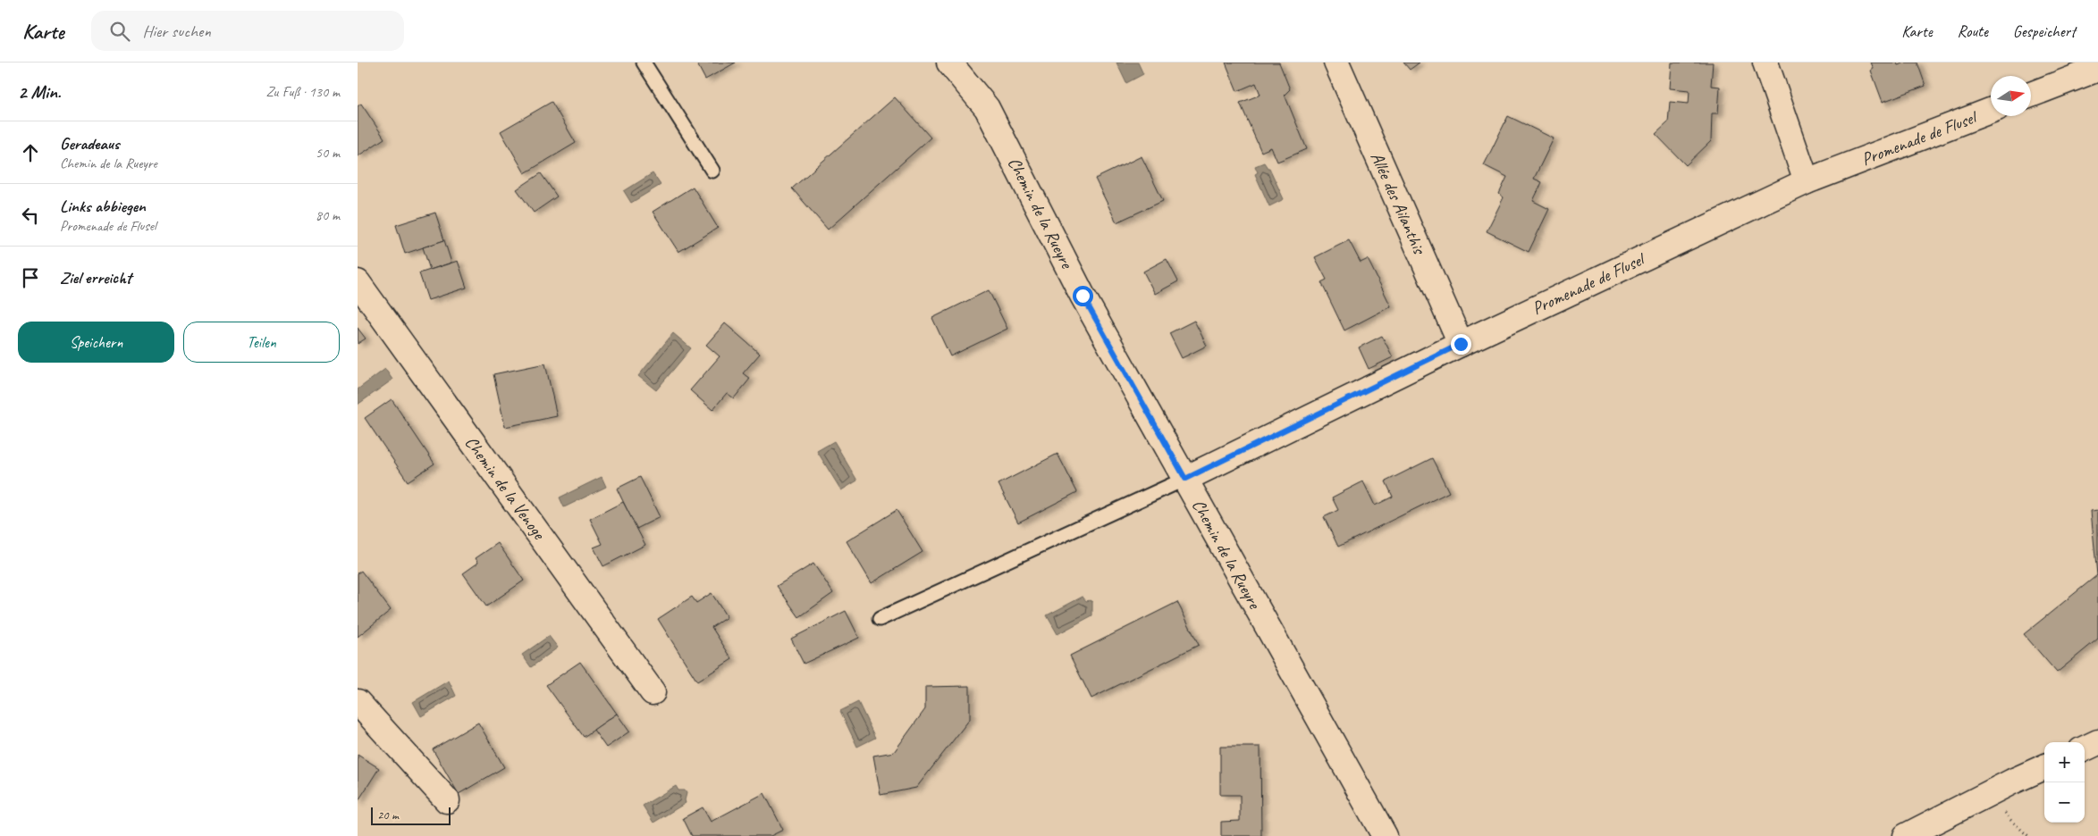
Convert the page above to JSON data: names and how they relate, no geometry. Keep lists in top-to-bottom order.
{
  "streets": {
    "street": [
      "Promenade de Flusel",
      "Allée des Ailanthis",
      "Chemin de la Rueyre",
      "Chemin de la Venoge"
    ]
  },
  "crossings": [
    ["Promenade de Flusel", "Allée des Ailanthis"],
    ["Promenade de Flusel", "Chemin de la Rueyre"]
  ],
  "scale_bar": "20 m",
  "north": "right",
  "page": {
    "header": "Karte",
    "search": "Hier suchen",
    "nav": ["Karte", "Route", "Gespeichert"],
    "heading": ["2 Min.", "Zu Fuß · 130 m"],
    "list": [
      ["Geradeaus", "Chemin de la Rueyre", "50 m"],
      ["Links abbiegen", "Promenade de Flusel", "80 m"],
      "Ziel erreicht"
    ],
    "buttons": ["Speichern", "Teilen"],
    "map_buttons": ["+", "−"],
    "scale": "20 m"
  }
}
